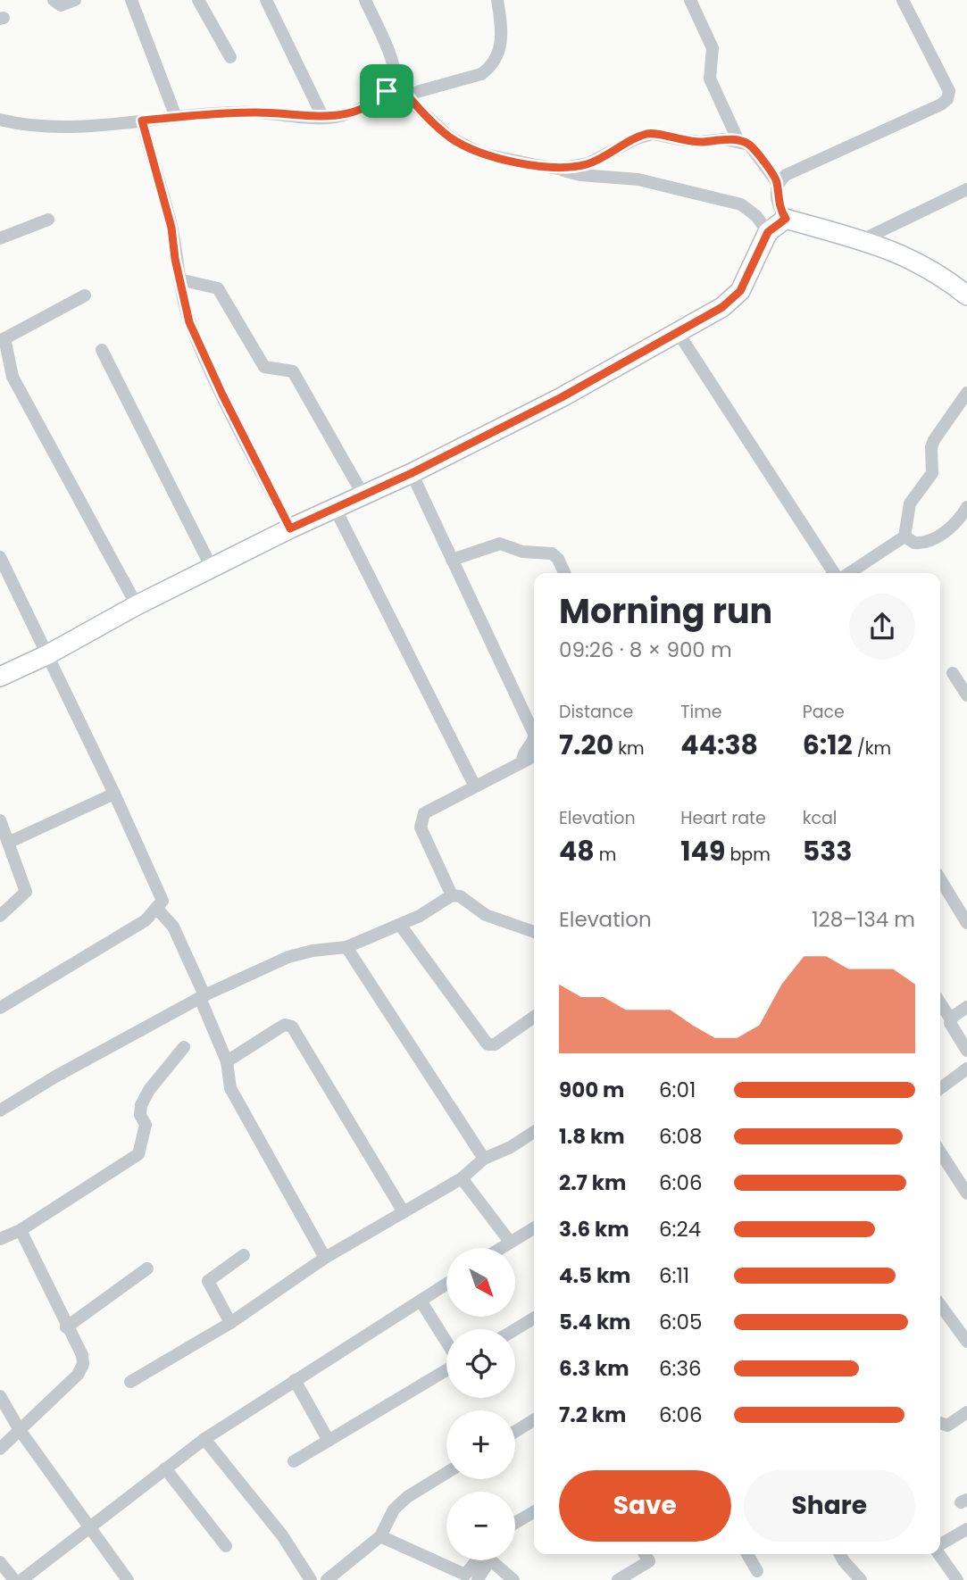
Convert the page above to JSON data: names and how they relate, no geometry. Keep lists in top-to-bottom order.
{
  "north": "bottom right",
  "page": {
    "heading": ["Morning run", "09:26 · 8 × 900 m"],
    "stats": [
      ["Distance", "7.20 km"],
      ["Time", "44:38"],
      ["Pace", "6:12 /km"],
      ["Elevation", "48 m"],
      ["Heart rate", "149 bpm"],
      ["kcal", "533"]
    ],
    "chart": ["Elevation", "128–134 m"],
    "list": [
      {
        "name": "900 m",
        "note": "6:01"
      },
      {
        "name": "1.8 km",
        "note": "6:08"
      },
      {
        "name": "2.7 km",
        "note": "6:06"
      },
      {
        "name": "3.6 km",
        "note": "6:24"
      },
      {
        "name": "4.5 km",
        "note": "6:11"
      },
      {
        "name": "5.4 km",
        "note": "6:05"
      },
      {
        "name": "6.3 km",
        "note": "6:36"
      },
      {
        "name": "7.2 km",
        "note": "6:06"
      }
    ],
    "map_buttons": ["+", "−"],
    "buttons": ["Save", "Share"]
  }
}
